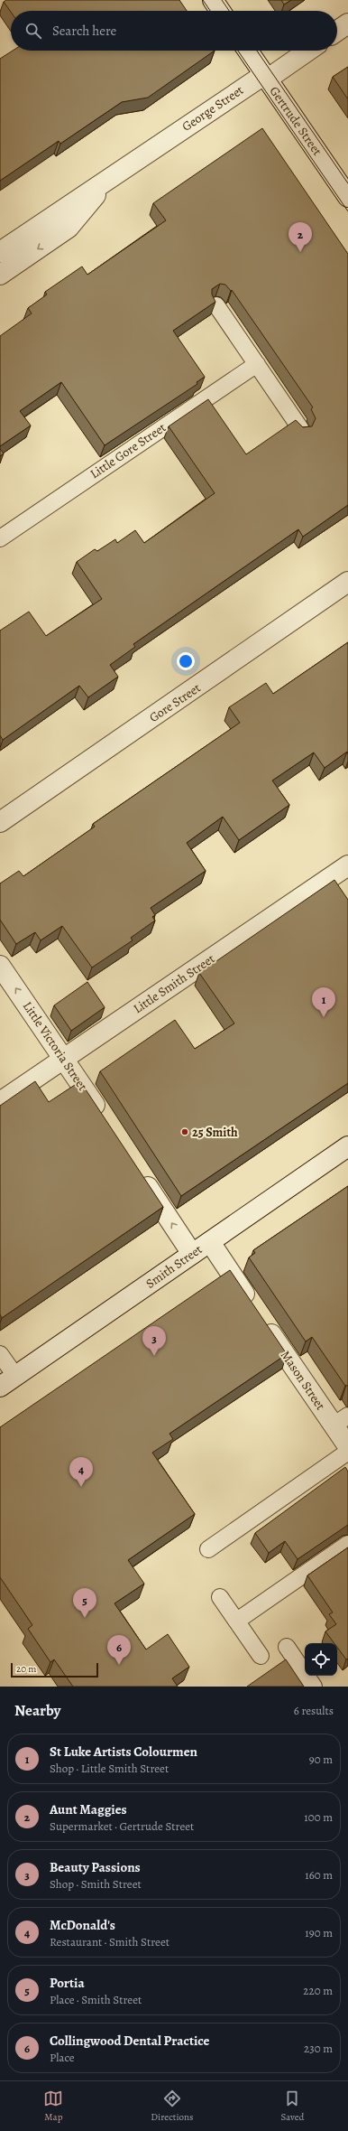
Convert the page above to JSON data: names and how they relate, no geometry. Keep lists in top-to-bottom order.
{
  "streets": {
    "street": [
      "George Street",
      "Gertrude Street",
      "Gore Street",
      "Little Smith Street",
      "Little Victoria Street",
      "Smith Street",
      "Mason Street"
    ],
    "lane": ["Little Gore Street"]
  },
  "crossings": [
    ["George Street", "Gertrude Street"],
    ["Little Smith Street", "Little Victoria Street"],
    ["Smith Street", "Mason Street"]
  ],
  "one_way": ["Little Victoria Street"],
  "places": ["25 Smith"],
  "scale_bar": "20 m",
  "page": {
    "search": "Search here",
    "pins": [
      "2",
      "1",
      "3",
      "4",
      "5",
      "6"
    ],
    "scale": "20 m",
    "heading": ["Nearby", "6 results"],
    "list": [
      {
        "mark": "1",
        "name": "St Luke Artists Colourmen",
        "note": "Shop · Little Smith Street",
        "value": "90 m"
      },
      {
        "mark": "2",
        "name": "Aunt Maggies",
        "note": "Supermarket · Gertrude Street",
        "value": "100 m"
      },
      {
        "mark": "3",
        "name": "Beauty Passions",
        "note": "Shop · Smith Street",
        "value": "160 m"
      },
      {
        "mark": "4",
        "name": "McDonald's",
        "note": "Restaurant · Smith Street",
        "value": "190 m"
      },
      {
        "mark": "5",
        "name": "Portia",
        "note": "Place · Smith Street",
        "value": "220 m"
      },
      {
        "mark": "6",
        "name": "Collingwood Dental Practice",
        "note": "Place",
        "value": "230 m"
      }
    ],
    "nav": ["Map", "Directions", "Saved"]
  }
}
